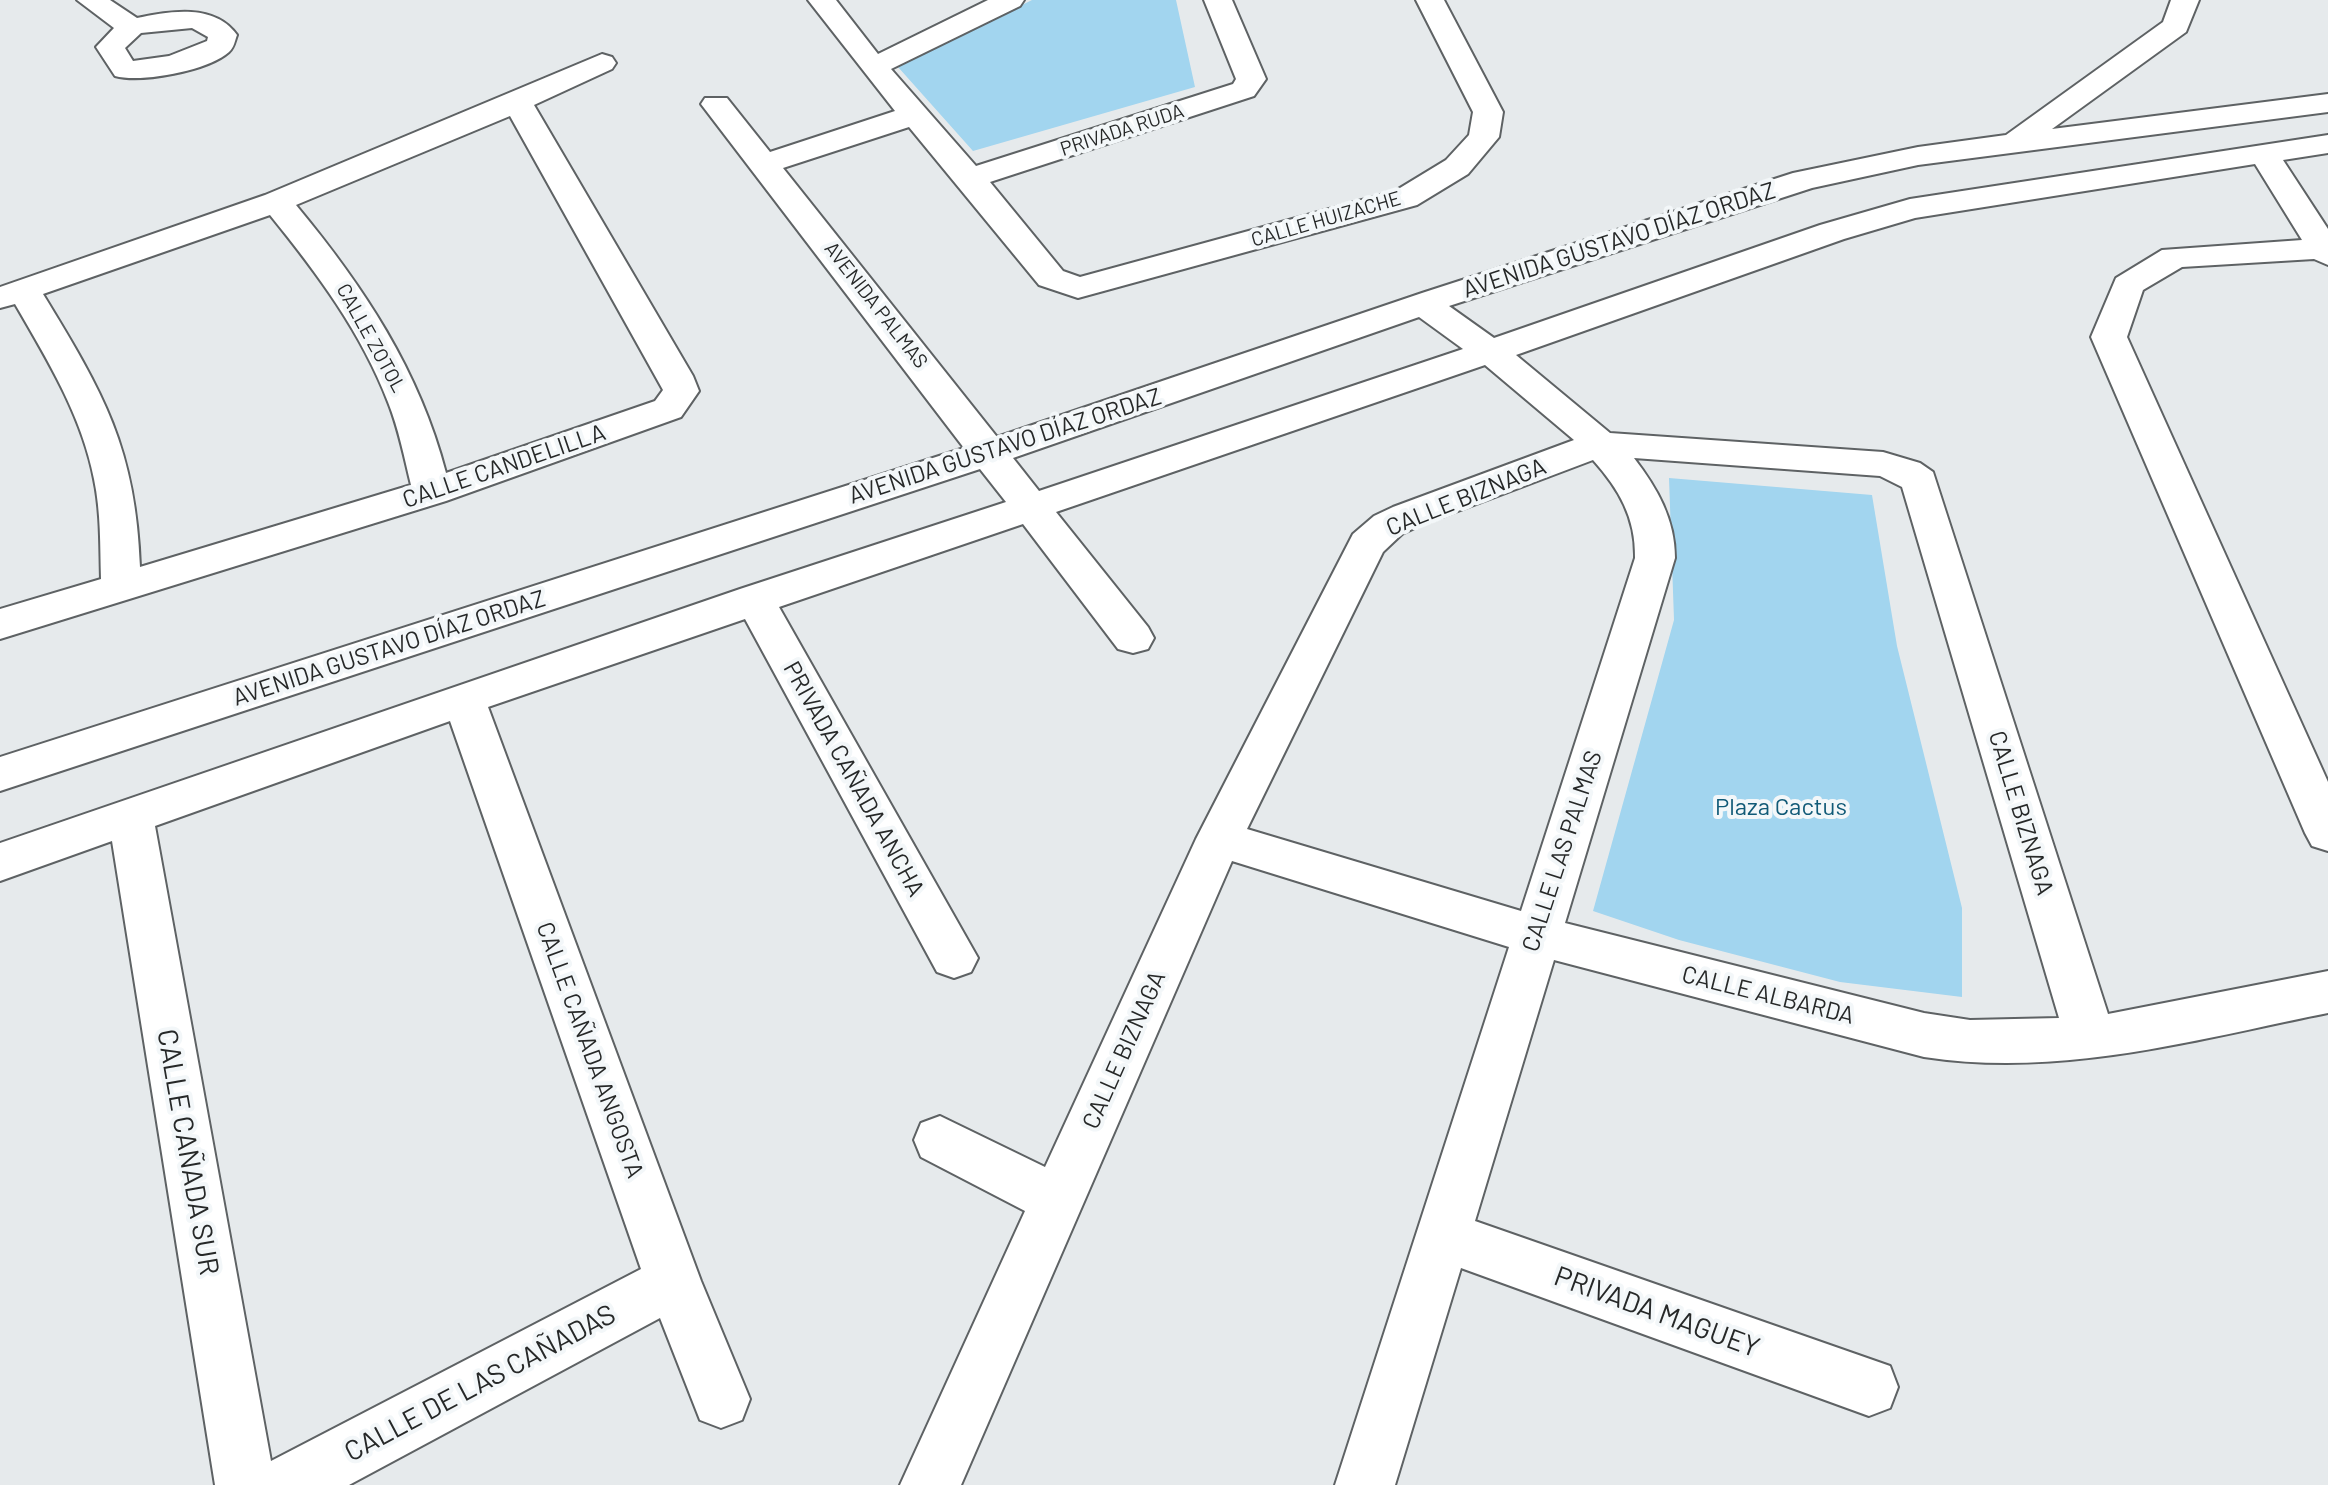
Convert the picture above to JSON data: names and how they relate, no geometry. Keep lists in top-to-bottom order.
{
  "streets": {
    "street": [
      "PRIVADA RUDA",
      "CALLE HUIZACHE",
      "AVENIDA GUSTAVO DÍAZ ORDAZ",
      "AVENIDA PALMAS",
      "CALLE ZOTOL",
      "CALLE CANDELILLA",
      "CALLE BIZNAGA",
      "PRIVADA CAÑADA ANCHA",
      "CALLE LAS PALMAS",
      "CALLE ALBARDA",
      "CALLE CAÑADA ANGOSTA",
      "CALLE CAÑADA SUR",
      "PRIVADA MAGUEY",
      "CALLE DE LAS CAÑADAS"
    ]
  },
  "crossings": [
    ["PRIVADA RUDA", "CALLE HUIZACHE"],
    ["AVENIDA GUSTAVO DÍAZ ORDAZ", "AVENIDA PALMAS"],
    ["AVENIDA GUSTAVO DÍAZ ORDAZ", "CALLE LAS PALMAS"],
    ["CALLE ZOTOL", "CALLE CANDELILLA"],
    ["CALLE BIZNAGA", "CALLE LAS PALMAS"],
    ["CALLE BIZNAGA", "CALLE ALBARDA"],
    ["CALLE LAS PALMAS", "CALLE ALBARDA"],
    ["CALLE LAS PALMAS", "PRIVADA MAGUEY"],
    ["CALLE CAÑADA ANGOSTA", "CALLE DE LAS CAÑADAS"]
  ],
  "parks": ["Plaza Cactus"]
}
